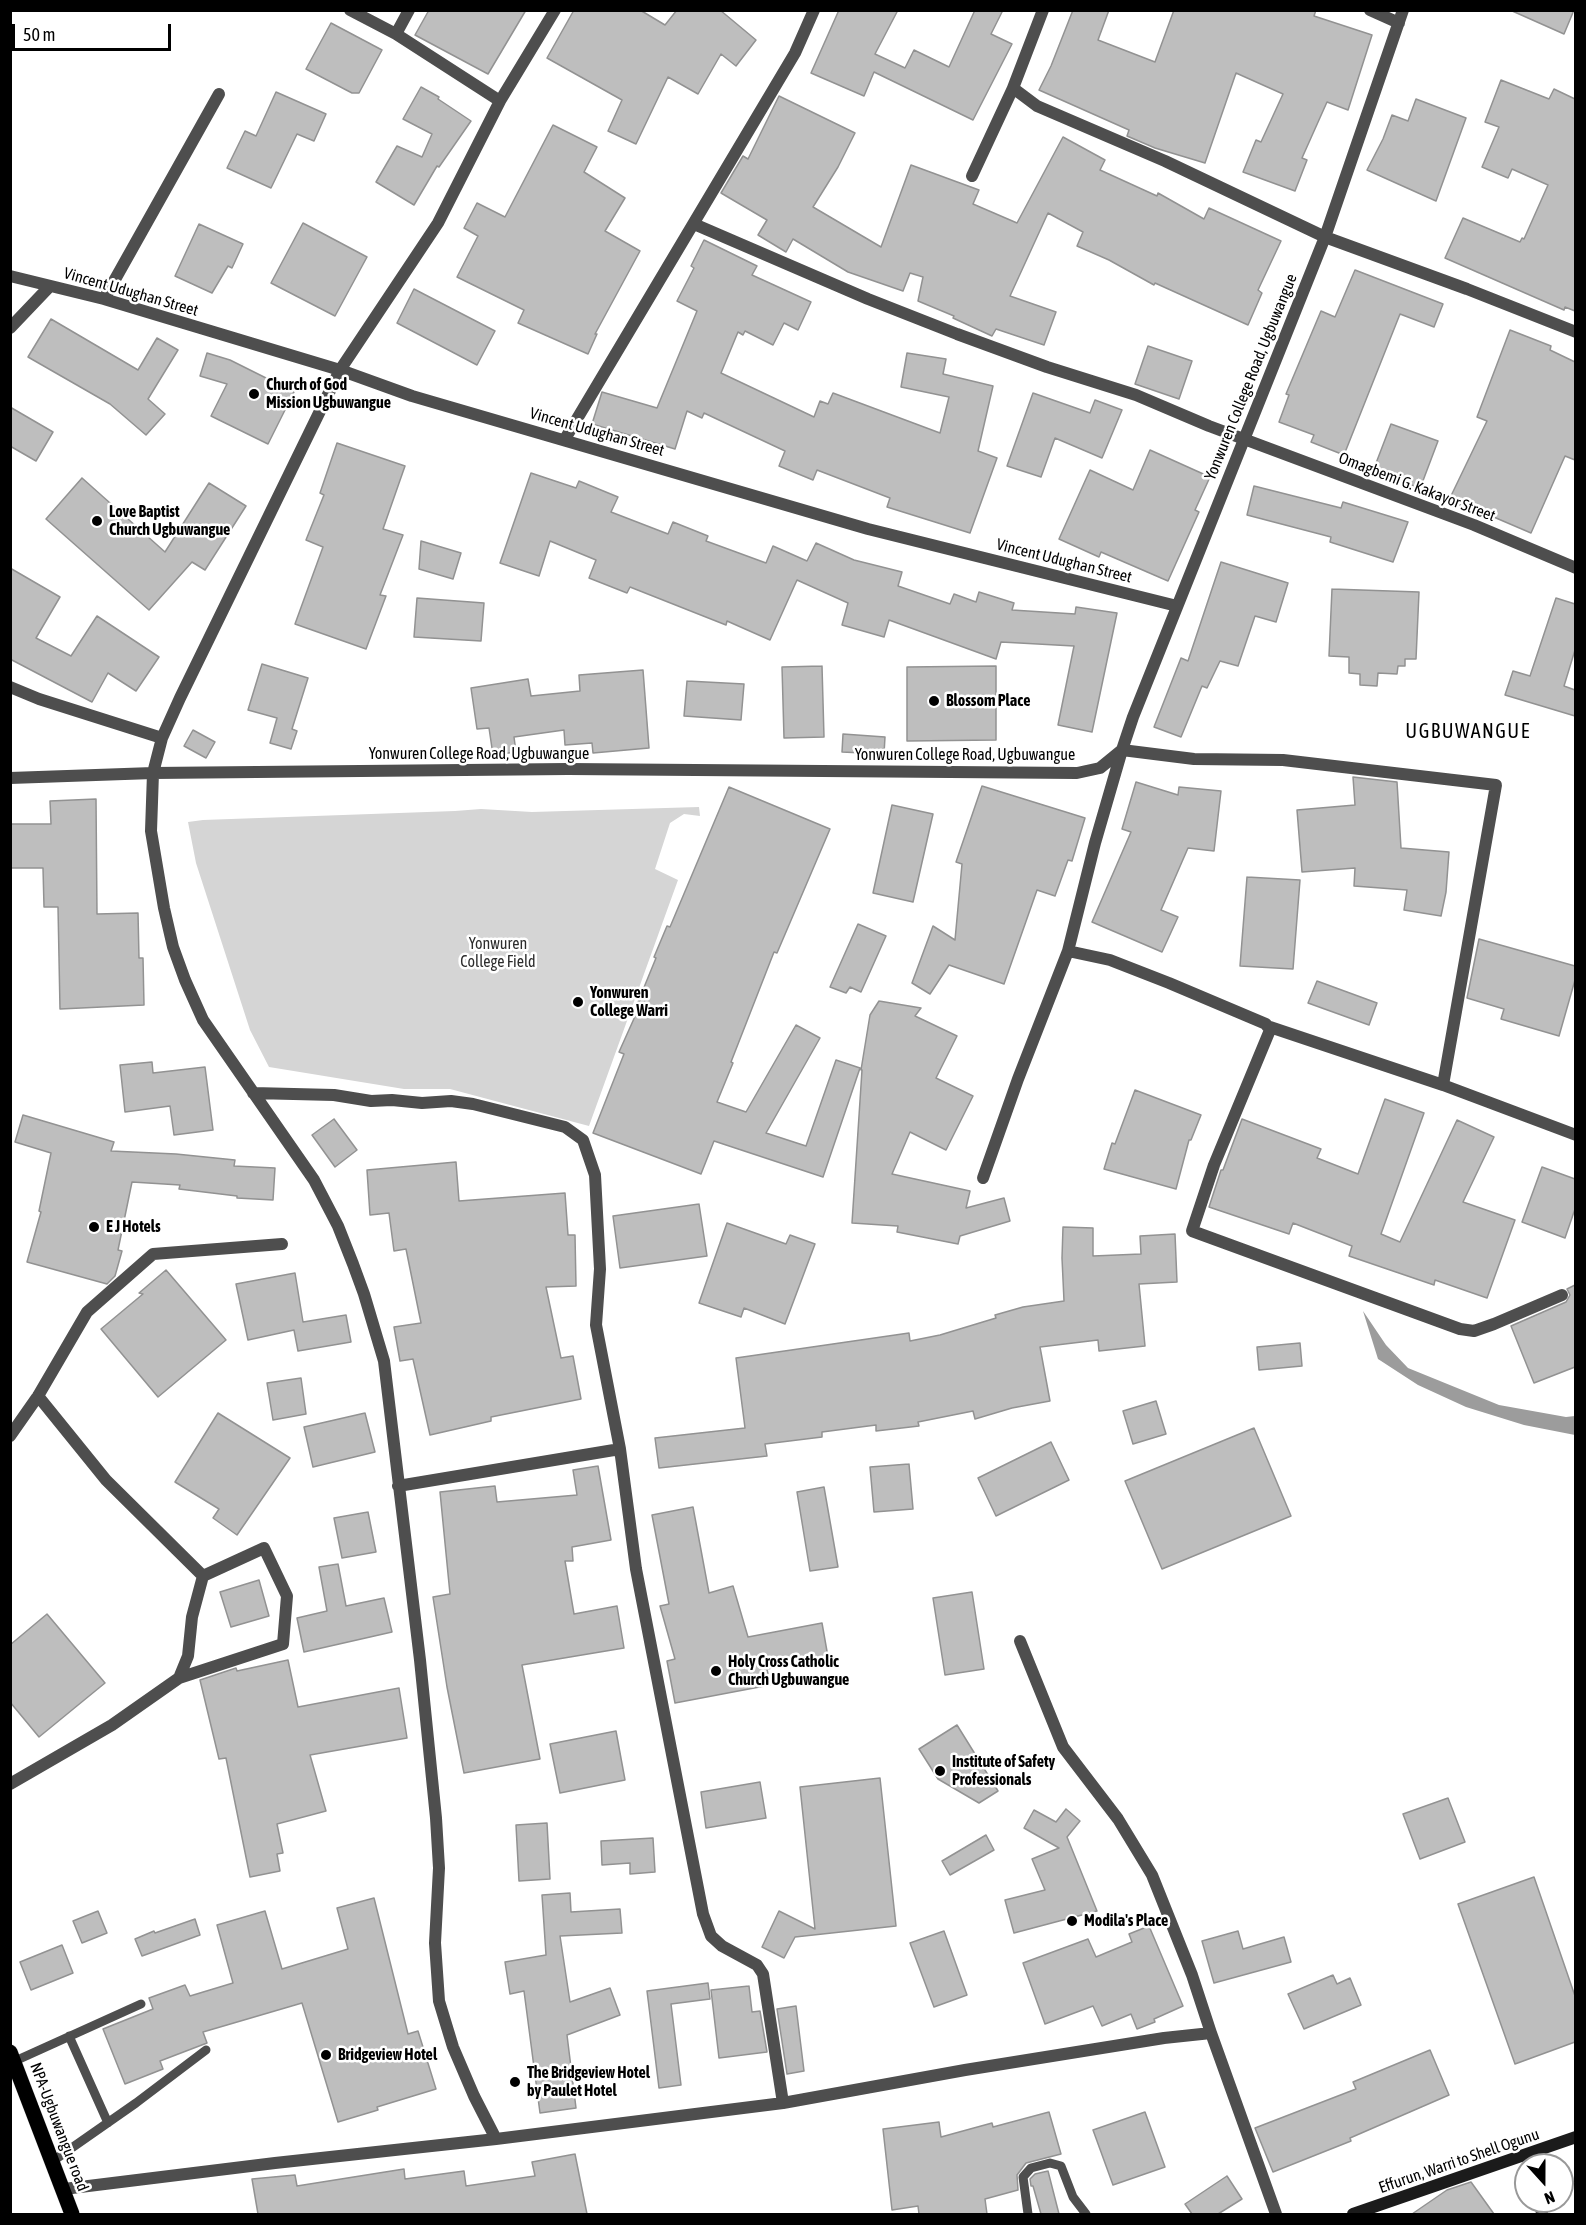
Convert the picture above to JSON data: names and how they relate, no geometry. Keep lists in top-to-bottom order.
{
  "streets": {
    "main road": ["NPA-Ugbuwangue road"],
    "street": [
      "Vincent Udughan Street",
      "Yonwuren College Road, Ugbuwangue",
      "Omagbemi G. Kakayor Street",
      "Effurun, Warri to Shell Ogunu"
    ]
  },
  "crossings": [
    ["Vincent Udughan Street", "Yonwuren College Road, Ugbuwangue"],
    ["Yonwuren College Road, Ugbuwangue", "Omagbemi G. Kakayor Street"]
  ],
  "districts": ["UGBUWANGUE"],
  "parks": ["Yonwuren College Field"],
  "places": [
    "Church of God Mission Ugbuwangue",
    "Love Baptist Church Ugbuwangue",
    "Blossom Place",
    "Yonwuren College Warri",
    "E J Hotels",
    "Holy Cross Catholic Church Ugbuwangue",
    "Institute of Safety Professionals",
    "Modila's Place",
    "Bridgeview Hotel",
    "The Bridgeview Hotel by Paulet Hotel"
  ],
  "scale_bar": "50 m",
  "north": "bottom"
}
